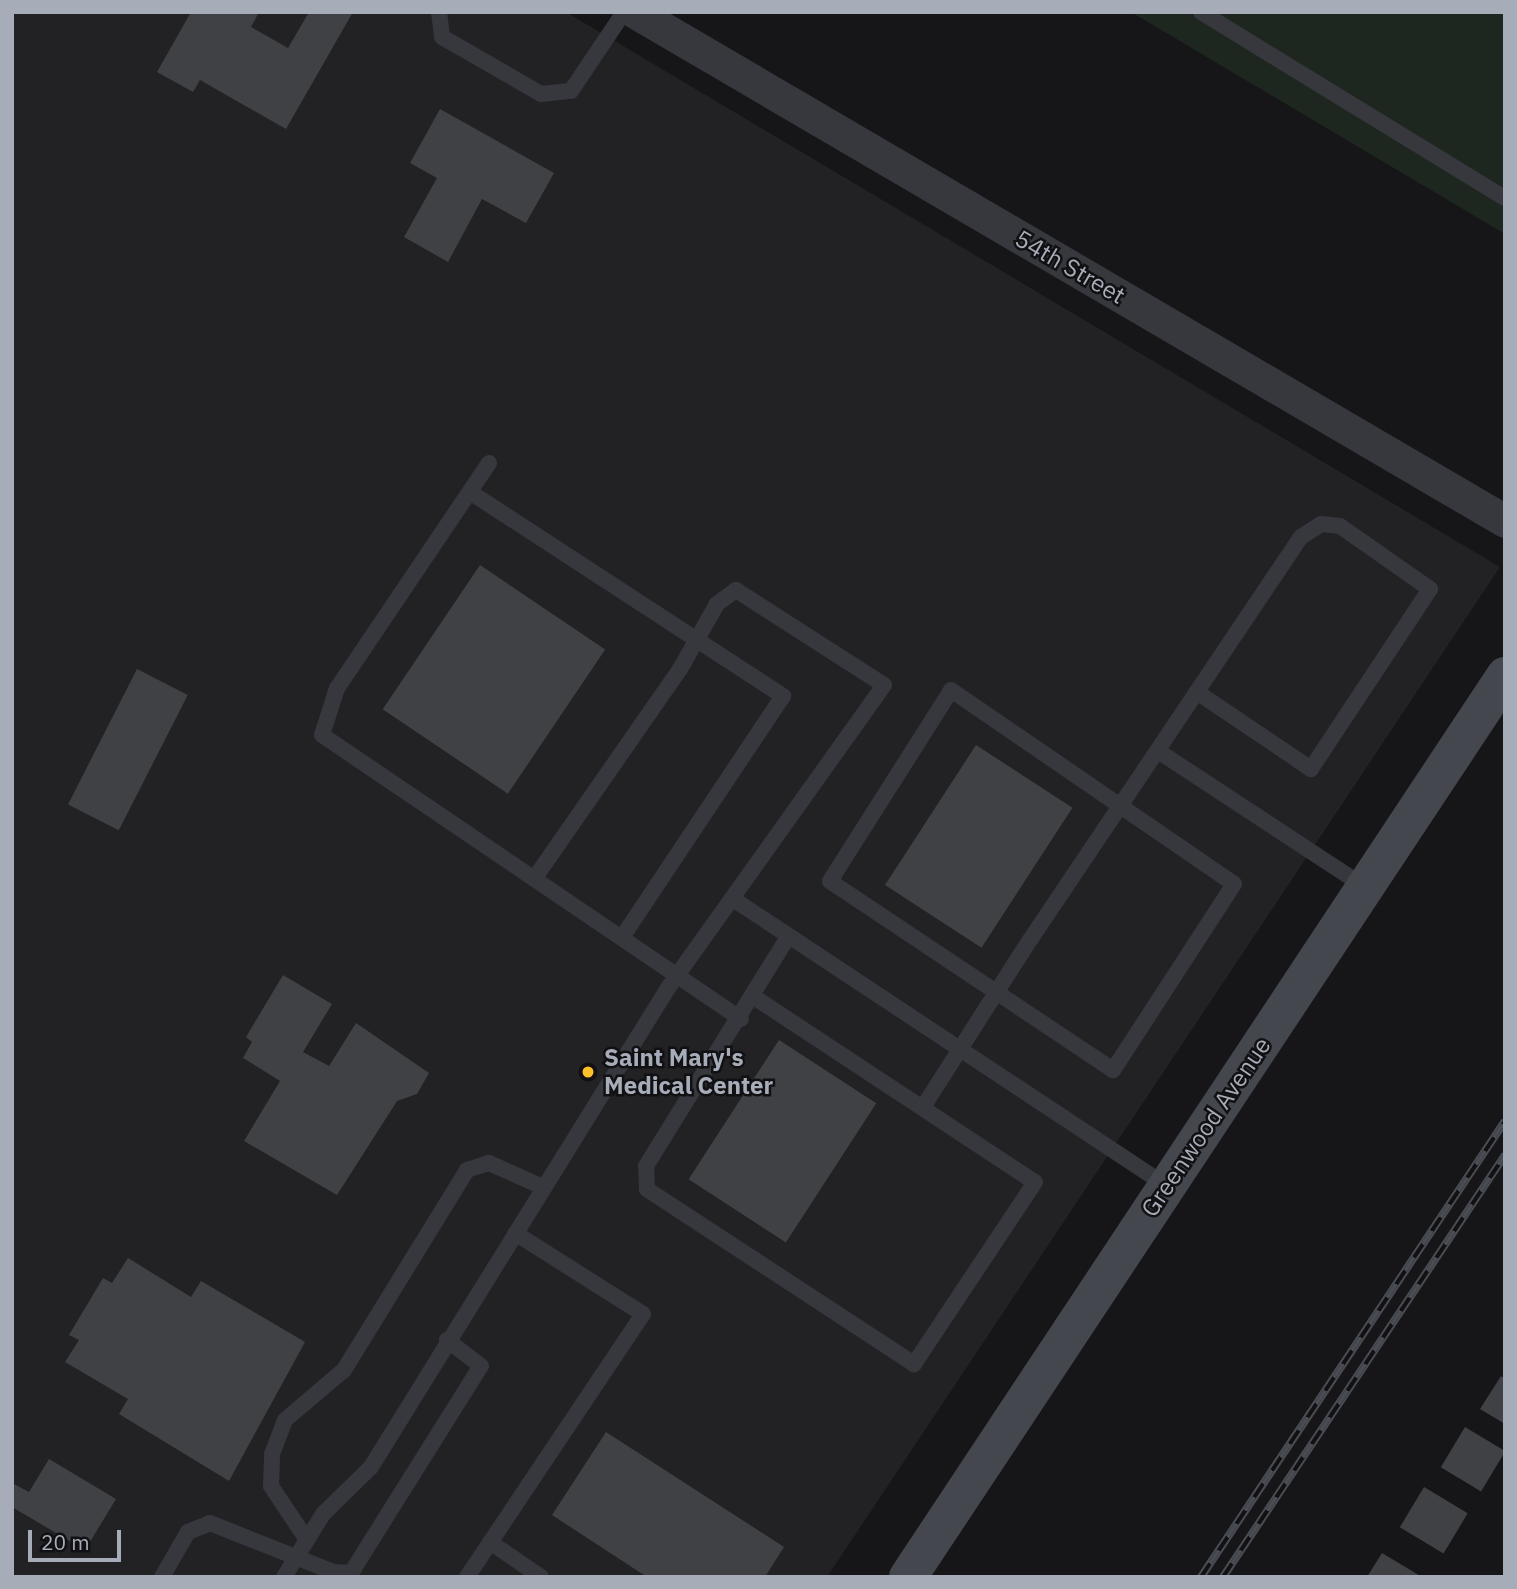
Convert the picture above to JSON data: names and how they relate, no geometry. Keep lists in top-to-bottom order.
{
  "streets": {
    "main road": ["Greenwood Avenue"],
    "street": ["54th Street"]
  },
  "places": ["Saint Mary's Medical Center"],
  "scale_bar": "20 m"
}
